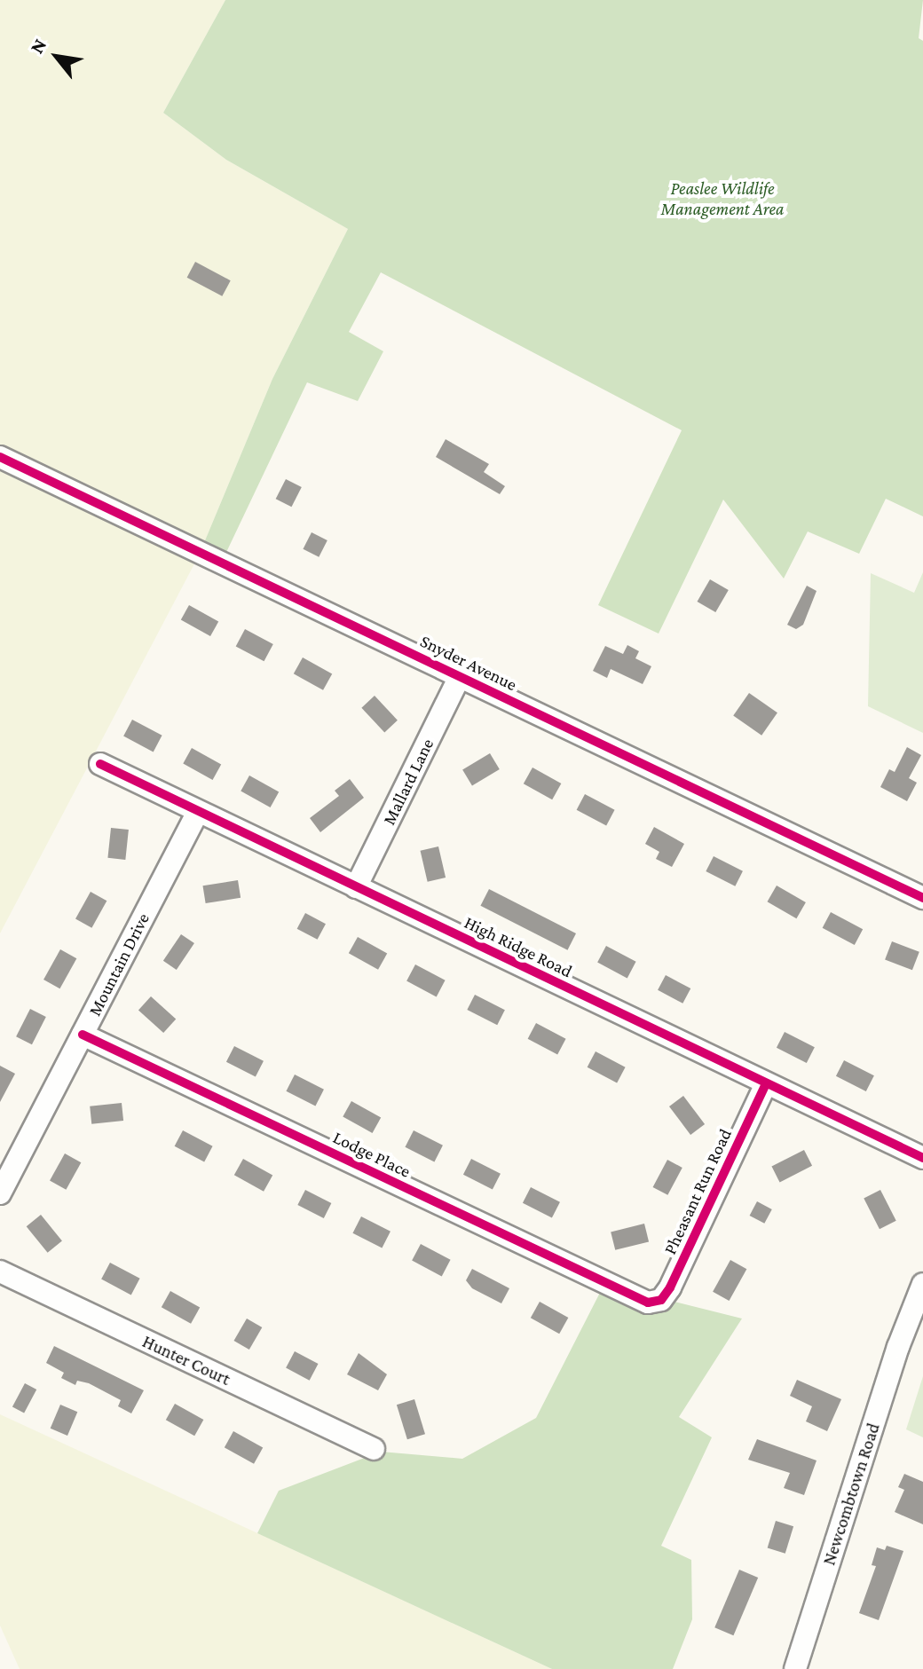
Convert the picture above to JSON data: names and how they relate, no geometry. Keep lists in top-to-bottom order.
{
  "streets": {
    "street": [
      "Snyder Avenue",
      "Mallard Lane",
      "High Ridge Road",
      "Mountain Drive",
      "Lodge Place",
      "Pheasant Run Road",
      "Hunter Court",
      "Newcombtown Road"
    ]
  },
  "crossings": [
    ["Snyder Avenue", "Mallard Lane"],
    ["Mallard Lane", "High Ridge Road"],
    ["High Ridge Road", "Mountain Drive"],
    ["High Ridge Road", "Pheasant Run Road"],
    ["Mountain Drive", "Lodge Place"],
    ["Lodge Place", "Pheasant Run Road"]
  ],
  "parks": ["Peaslee Wildlife Management Area"],
  "north": "top left"
}
